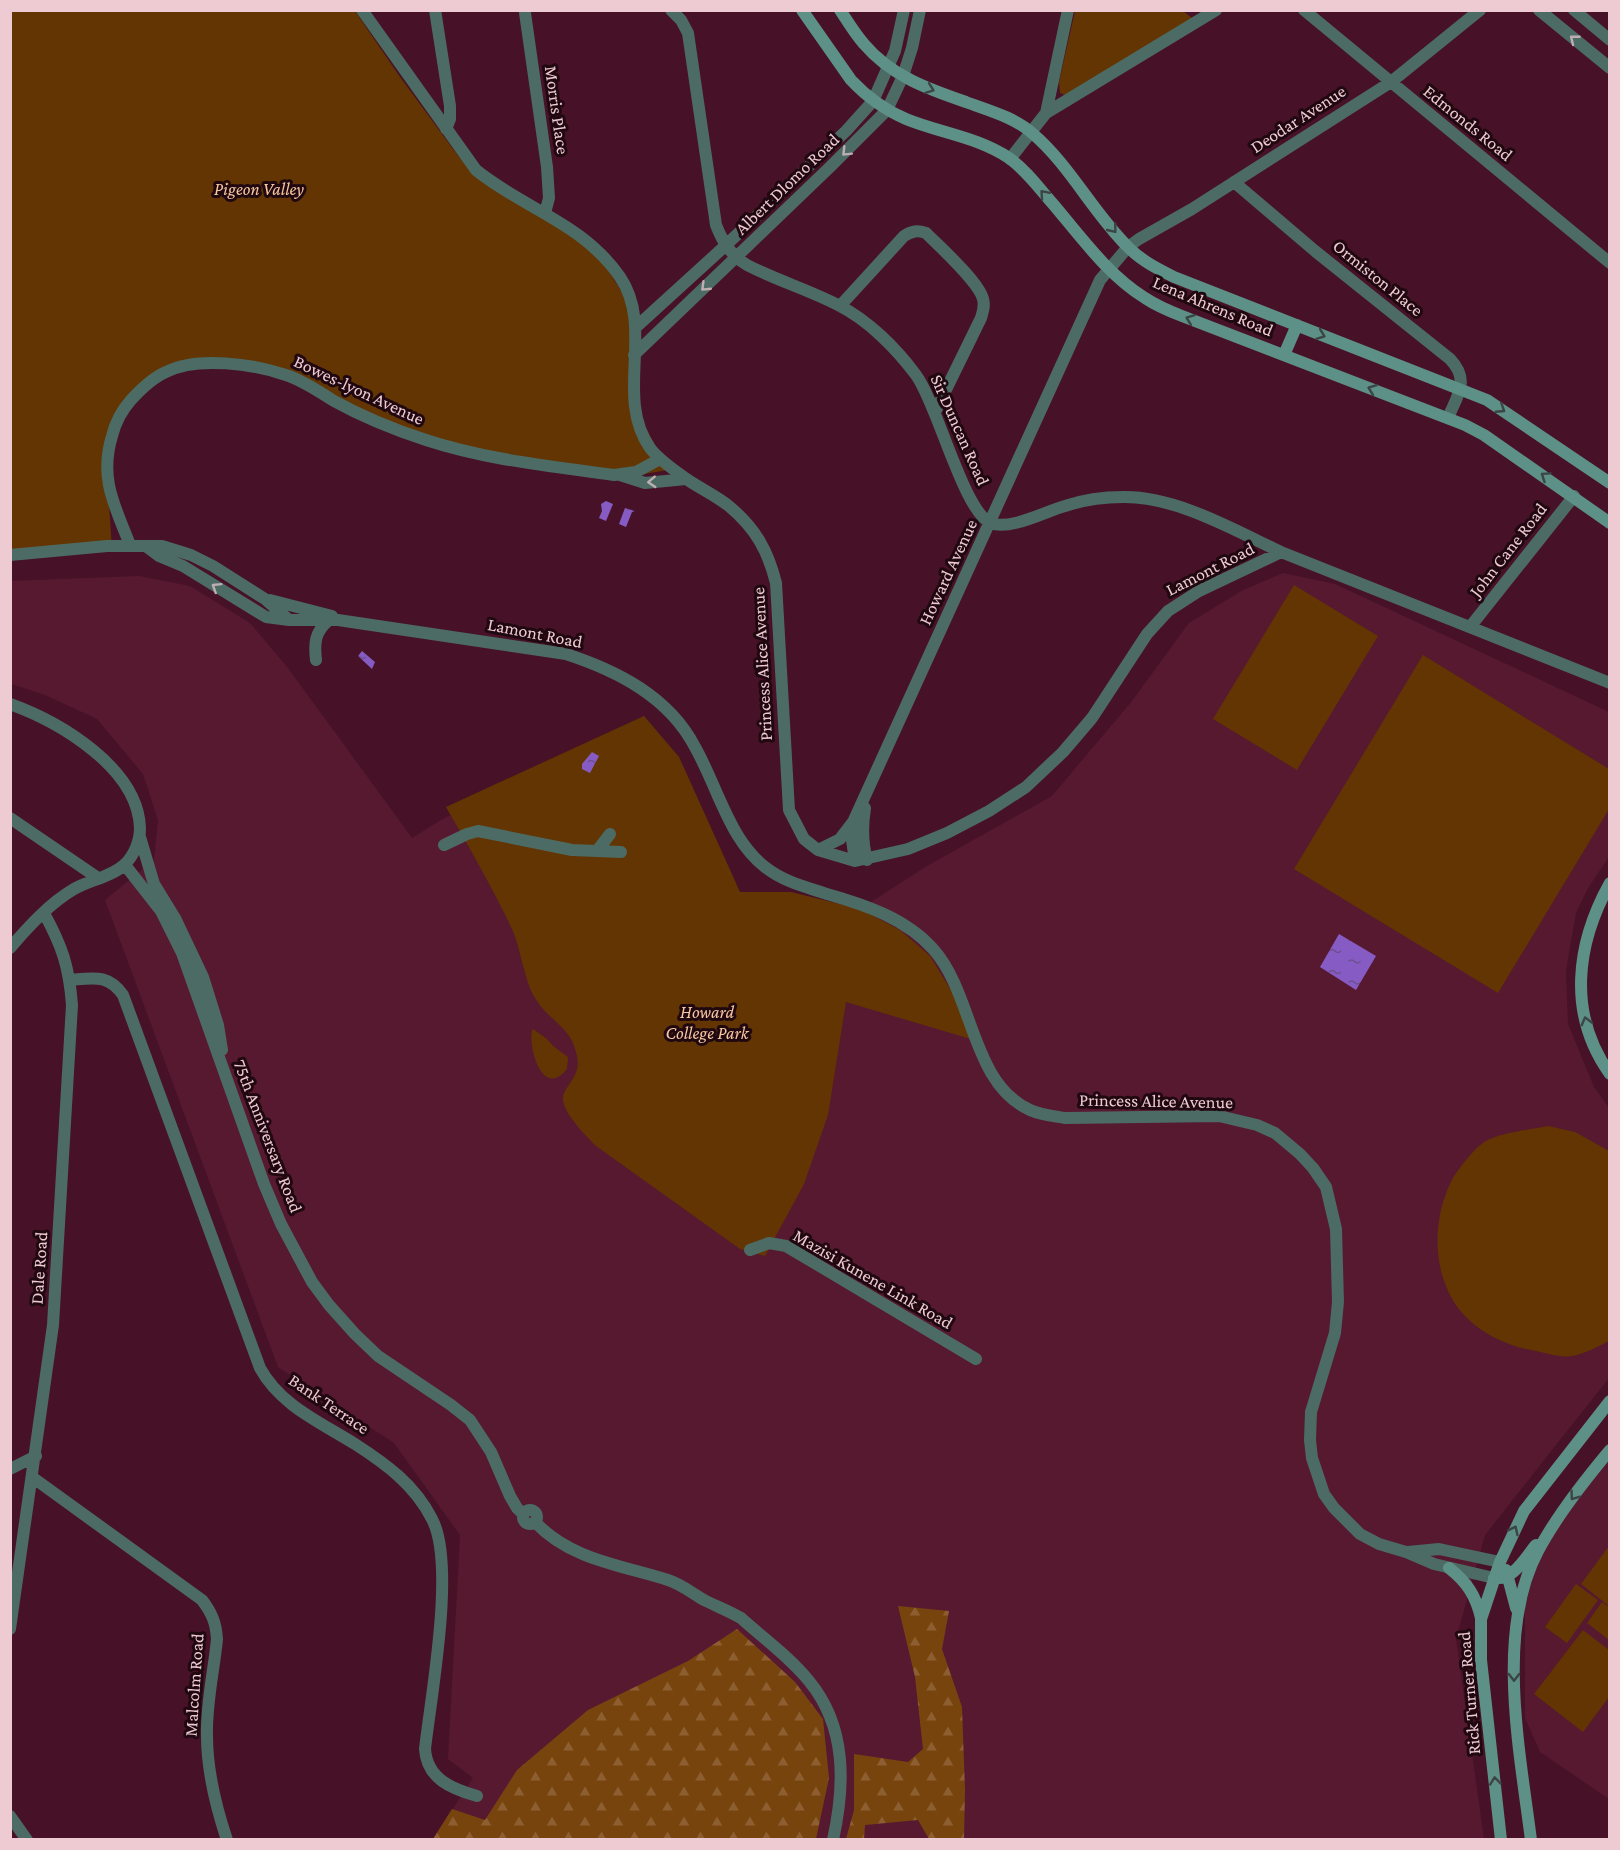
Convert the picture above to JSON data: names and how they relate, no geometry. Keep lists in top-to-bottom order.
{
  "streets": {
    "main road": ["Lena Ahrens Road", "Rick Turner Road"],
    "street": [
      "Morris Place",
      "Deodar Avenue",
      "Edmonds Road",
      "Albert Dlomo Road",
      "Ormiston Place",
      "Bowes-lyon Avenue",
      "Sir Duncan Road",
      "John Cane Road",
      "Lamont Road",
      "Howard Avenue",
      "Princess Alice Avenue",
      "75th Anniversary Road",
      "Dale Road",
      "Mazisi Kunene Link Road",
      "Bank Terrace",
      "Malcolm Road"
    ]
  },
  "crossings": [
    ["Morris Place", "Princess Alice Avenue"],
    ["Deodar Avenue", "Edmonds Road"],
    ["Deodar Avenue", "Ormiston Place"],
    ["Deodar Avenue", "Lena Ahrens Road"],
    ["Deodar Avenue", "Howard Avenue"],
    ["Albert Dlomo Road", "Lena Ahrens Road"],
    ["Albert Dlomo Road", "Sir Duncan Road"],
    ["Albert Dlomo Road", "Princess Alice Avenue"],
    ["Ormiston Place", "Lena Ahrens Road"],
    ["Lena Ahrens Road", "John Cane Road"],
    ["Lena Ahrens Road", "Howard Avenue"],
    ["Bowes-lyon Avenue", "Princess Alice Avenue"],
    ["Sir Duncan Road", "Howard Avenue"],
    ["John Cane Road", "Lamont Road"],
    ["Lamont Road", "Howard Avenue"],
    ["Lamont Road", "Princess Alice Avenue"],
    ["Howard Avenue", "Princess Alice Avenue"],
    ["Princess Alice Avenue", "Rick Turner Road"],
    ["Dale Road", "Bank Terrace"],
    ["Dale Road", "Malcolm Road"]
  ],
  "parks": ["Pigeon Valley", "Howard College Park"]
}
